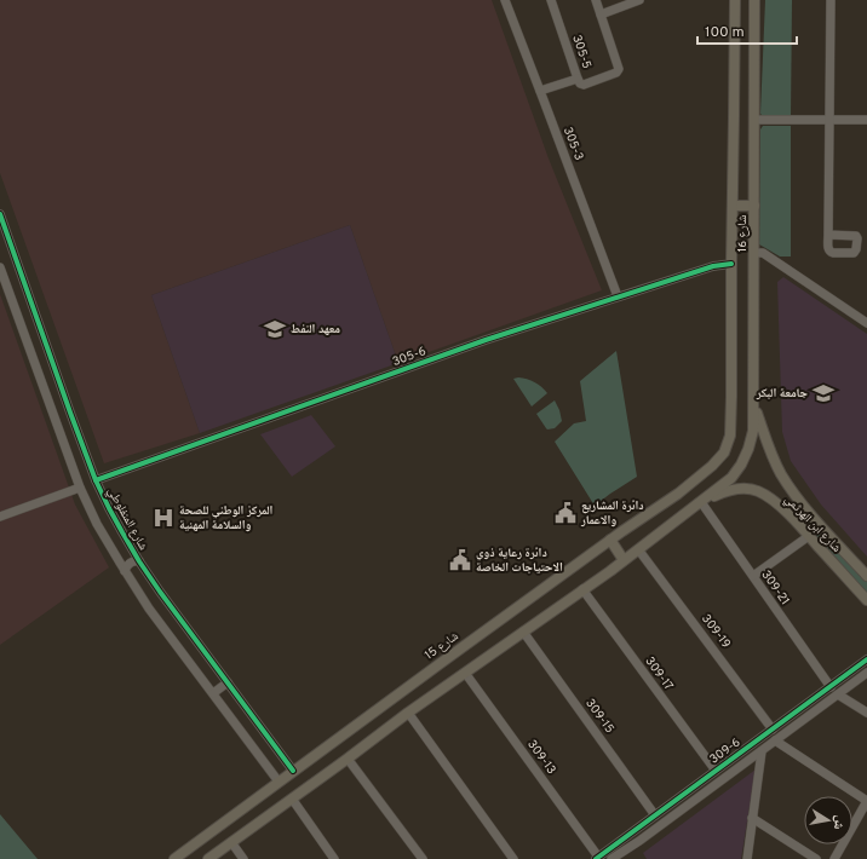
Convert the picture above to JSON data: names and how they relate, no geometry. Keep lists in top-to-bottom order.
{
  "streets": {
    "main road": ["شارع 16", "شارع ابن الهرثمي", "شارع 15"],
    "street": [
      "305-5",
      "305-3",
      "305-6",
      "شارع المنفلوطي",
      "309-21",
      "309-19",
      "309-17",
      "309-15",
      "309-6",
      "309-13"
    ]
  },
  "crossings": [
    ["305-3", "305-6"],
    ["شارع 16", "305-6"],
    ["شارع 16", "شارع ابن الهرثمي"],
    ["شارع 16", "309-21"],
    ["شارع 16", "شارع 15"],
    ["305-6", "شارع المنفلوطي"],
    ["شارع المنفلوطي", "شارع 15"],
    ["شارع ابن الهرثمي", "309-21"],
    ["309-21", "309-6"],
    ["309-19", "309-6"],
    ["309-17", "309-6"],
    ["309-15", "309-6"],
    ["309-6", "309-13"]
  ],
  "places": {
    "school or university": ["معهد النفط", "جامعة البكر"],
    "public building": ["دائرة المشاريع والاعمار", "دائرة رعاية ذوي الاحتياجات الخاصة"],
    "hospital": ["المركز الوطني للصحة والسلامة المهنية"]
  },
  "scale_bar": "100 m",
  "north": "right"
}
